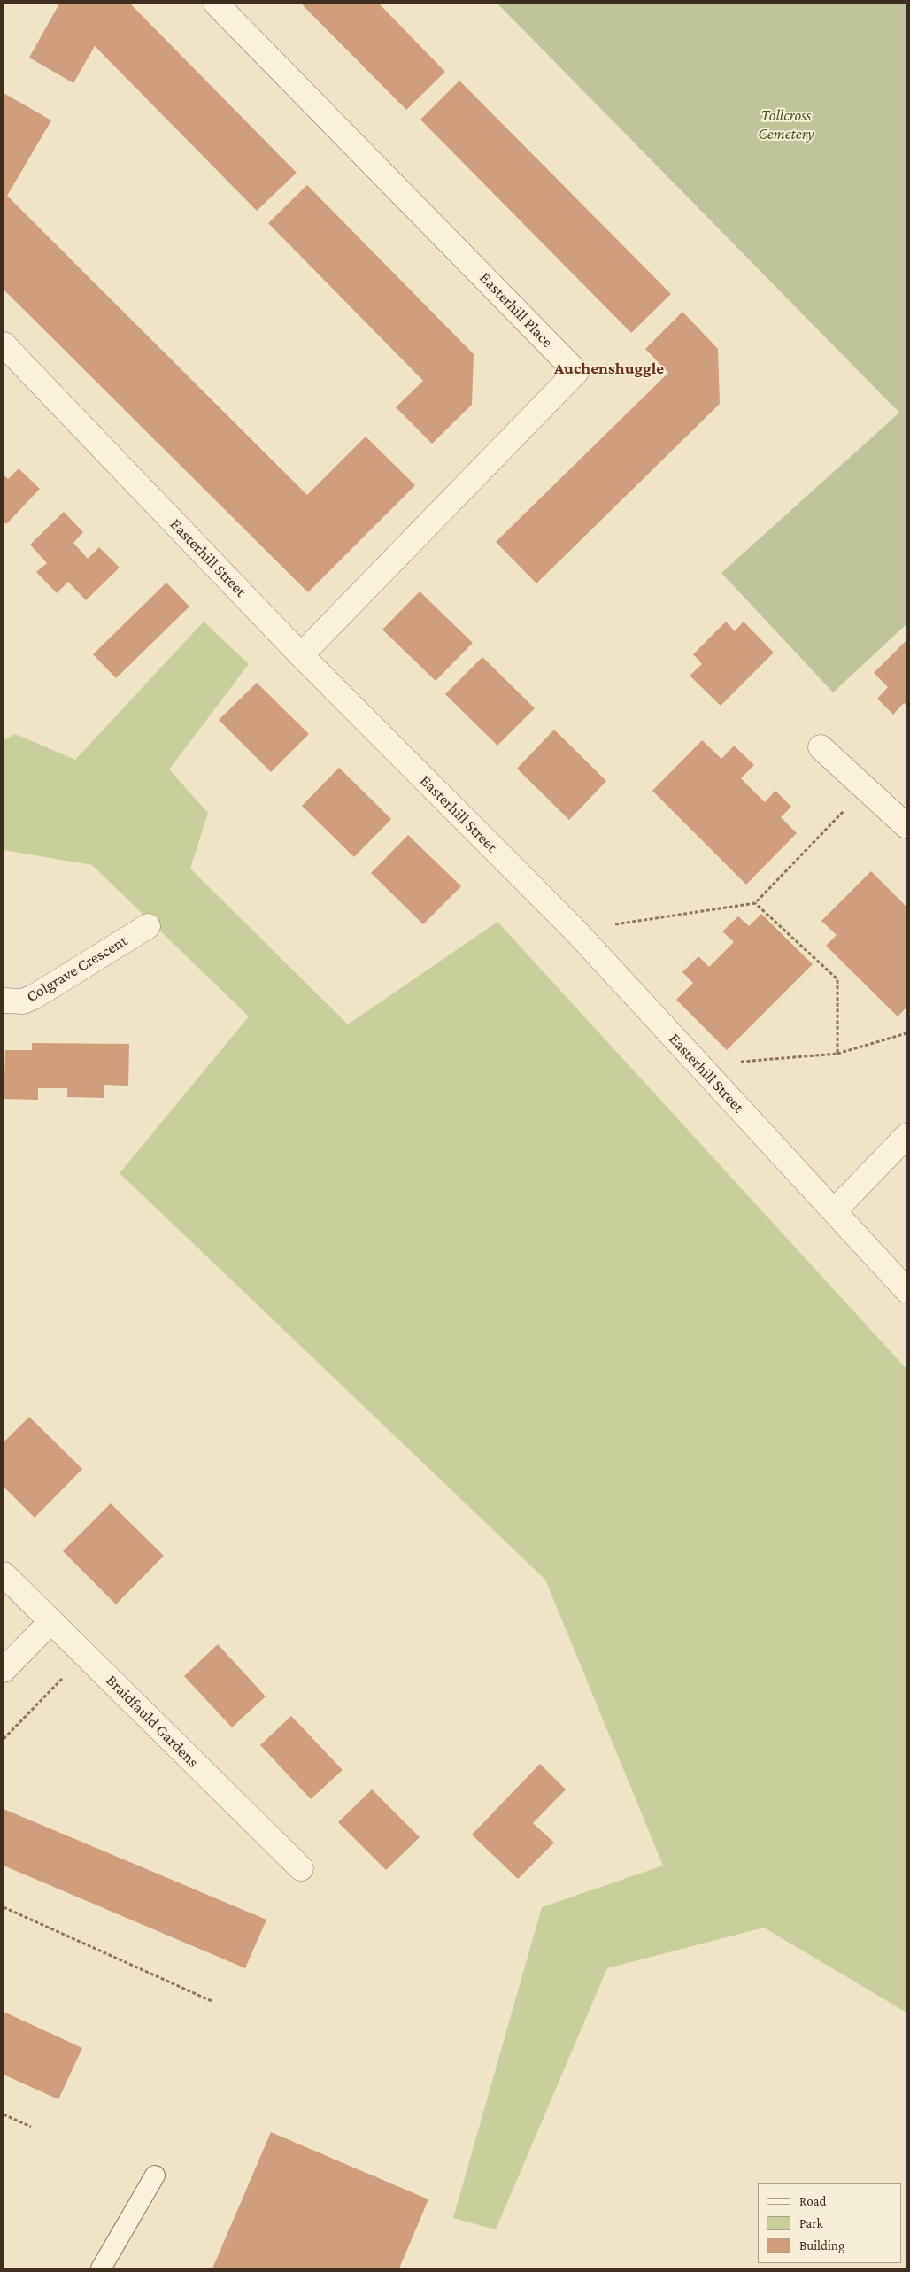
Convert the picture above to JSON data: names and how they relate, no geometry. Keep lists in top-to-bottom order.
{
  "streets": {
    "street": [
      "Easterhill Place",
      "Easterhill Street",
      "Colgrave Crescent",
      "Braidfauld Gardens"
    ]
  },
  "crossings": [
    ["Easterhill Place", "Easterhill Street"]
  ],
  "districts": ["Auchenshuggle"],
  "parks": ["Tollcross Cemetery"],
  "legend": ["Road", "Park", "Building"]
}
